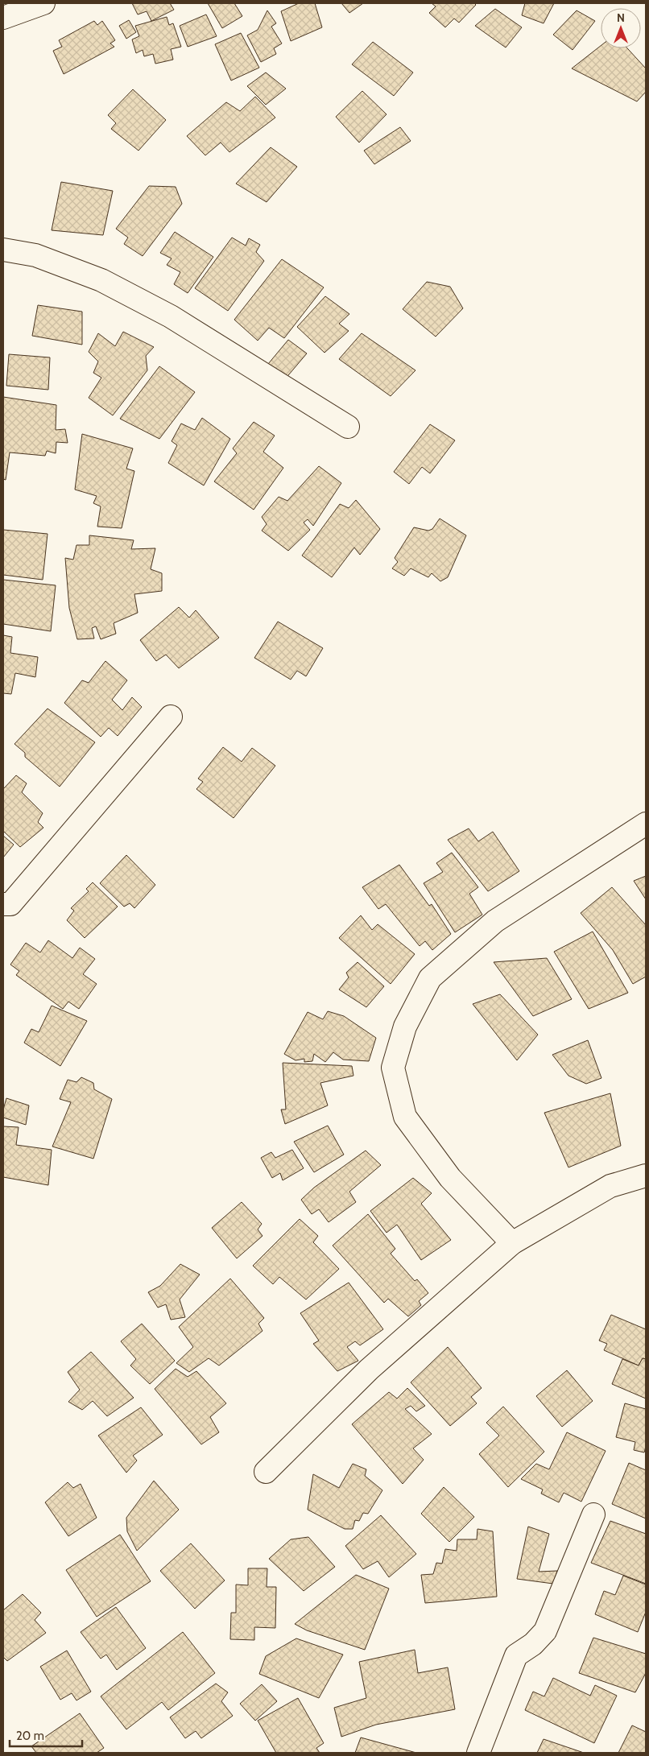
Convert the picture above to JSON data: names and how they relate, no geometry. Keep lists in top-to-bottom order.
{
  "scale_bar": "20 m",
  "north": "top"
}
